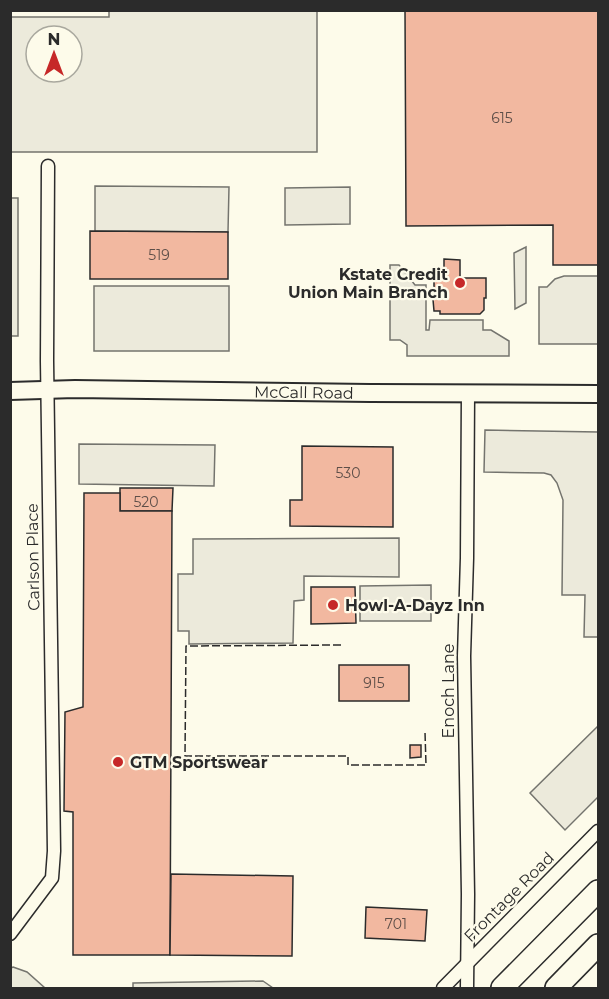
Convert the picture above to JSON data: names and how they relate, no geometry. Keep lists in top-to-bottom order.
{
  "streets": {
    "main road": ["McCall Road"],
    "street": ["Carlson Place", "Enoch Lane", "Frontage Road"]
  },
  "crossings": [
    ["McCall Road", "Carlson Place"],
    ["McCall Road", "Enoch Lane"],
    ["Enoch Lane", "Frontage Road"]
  ],
  "places": ["Kstate Credit Union Main Branch", "Howl-A-Dayz Inn", "GTM Sportswear"],
  "house_numbers": [
    "615",
    "519",
    "530",
    "520",
    "915",
    "701"
  ],
  "north": "top"
}
